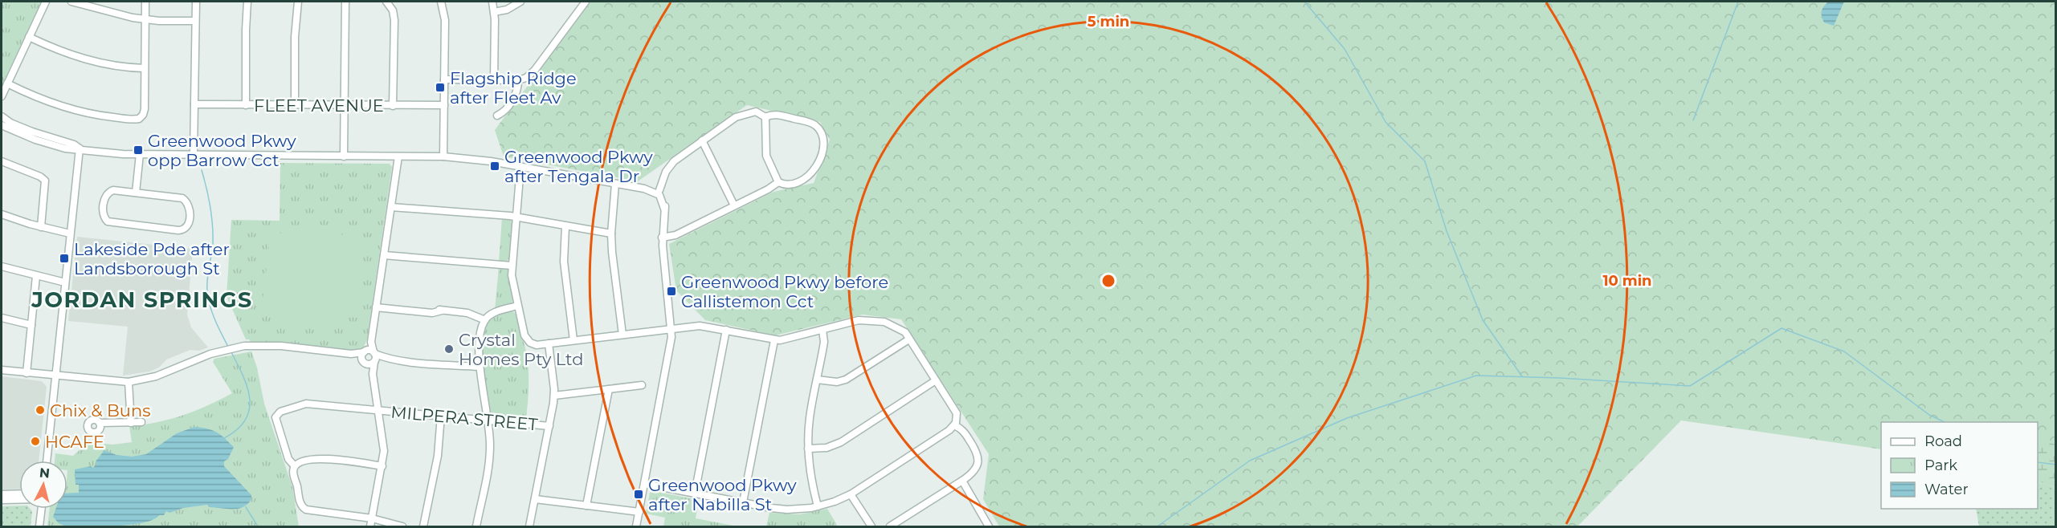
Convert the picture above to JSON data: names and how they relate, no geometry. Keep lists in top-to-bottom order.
{
  "streets": {
    "street": ["FLEET AVENUE", "MILPERA STREET"]
  },
  "districts": ["JORDAN SPRINGS"],
  "places": {
    "transit": [
      "Flagship Ridge after Fleet Av",
      "Greenwood Pkwy opp Barrow Cct",
      "Greenwood Pkwy after Tengala Dr",
      "Lakeside Pde after Landsborough St",
      "Greenwood Pkwy before Callistemon Cct",
      "Greenwood Pkwy after Nabilla St"
    ],
    "other": ["Crystal Homes Pty Ltd", "Chix & Buns", "HCAFE"]
  },
  "legend": ["Road", "Park", "Water"],
  "north": "top",
  "rings": ["5 min", "10 min"]
}
